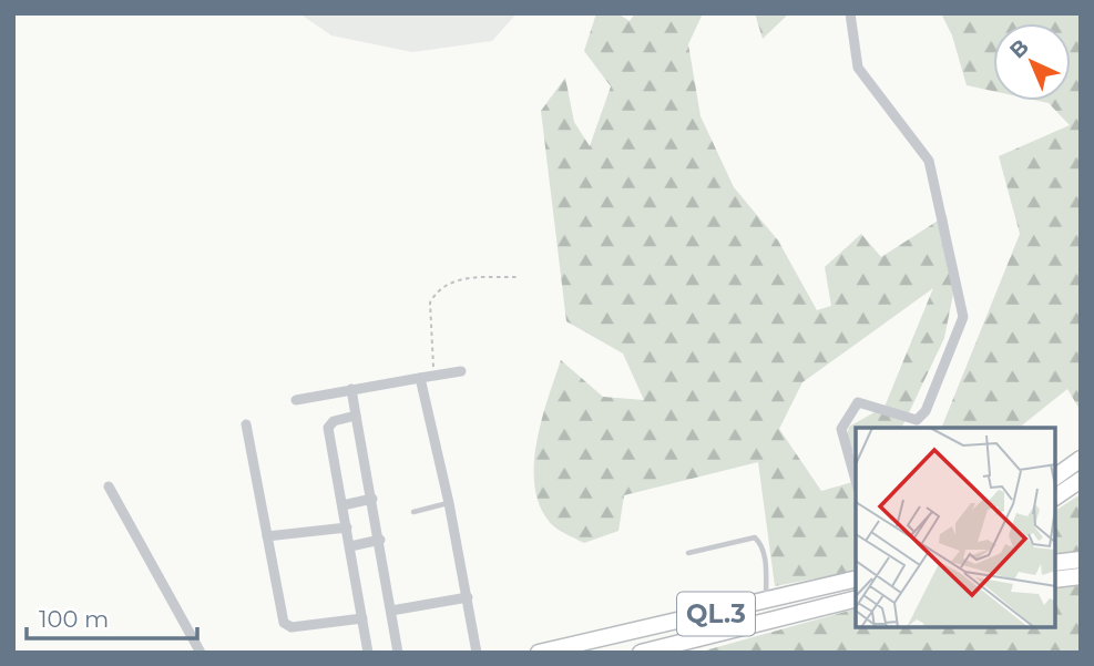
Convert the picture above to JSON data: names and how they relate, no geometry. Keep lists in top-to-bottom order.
{
  "streets": {
    "highway": ["QL.3"]
  },
  "scale_bar": "100 m",
  "north": "top left"
}
